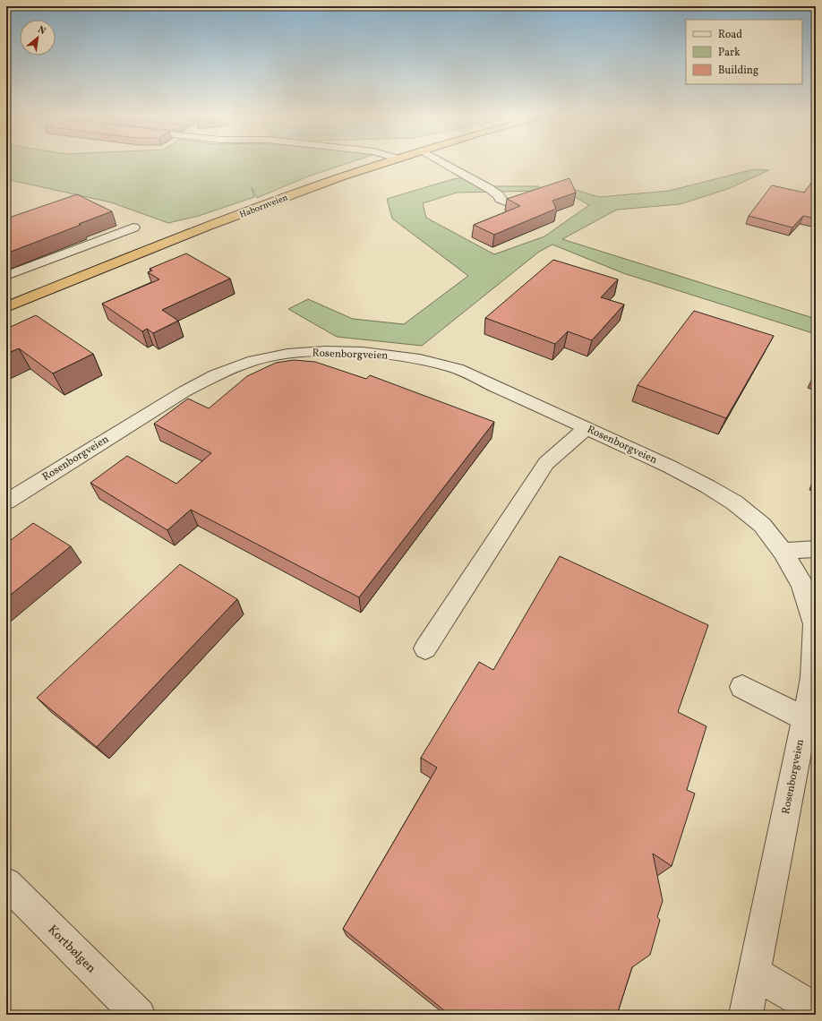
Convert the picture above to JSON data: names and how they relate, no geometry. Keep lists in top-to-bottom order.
{
  "streets": {
    "highway": ["Habornveien"],
    "street": ["Rosenborgveien", "Kortbølgen"]
  },
  "legend": ["Road", "Park", "Building"],
  "north": "top right"
}
